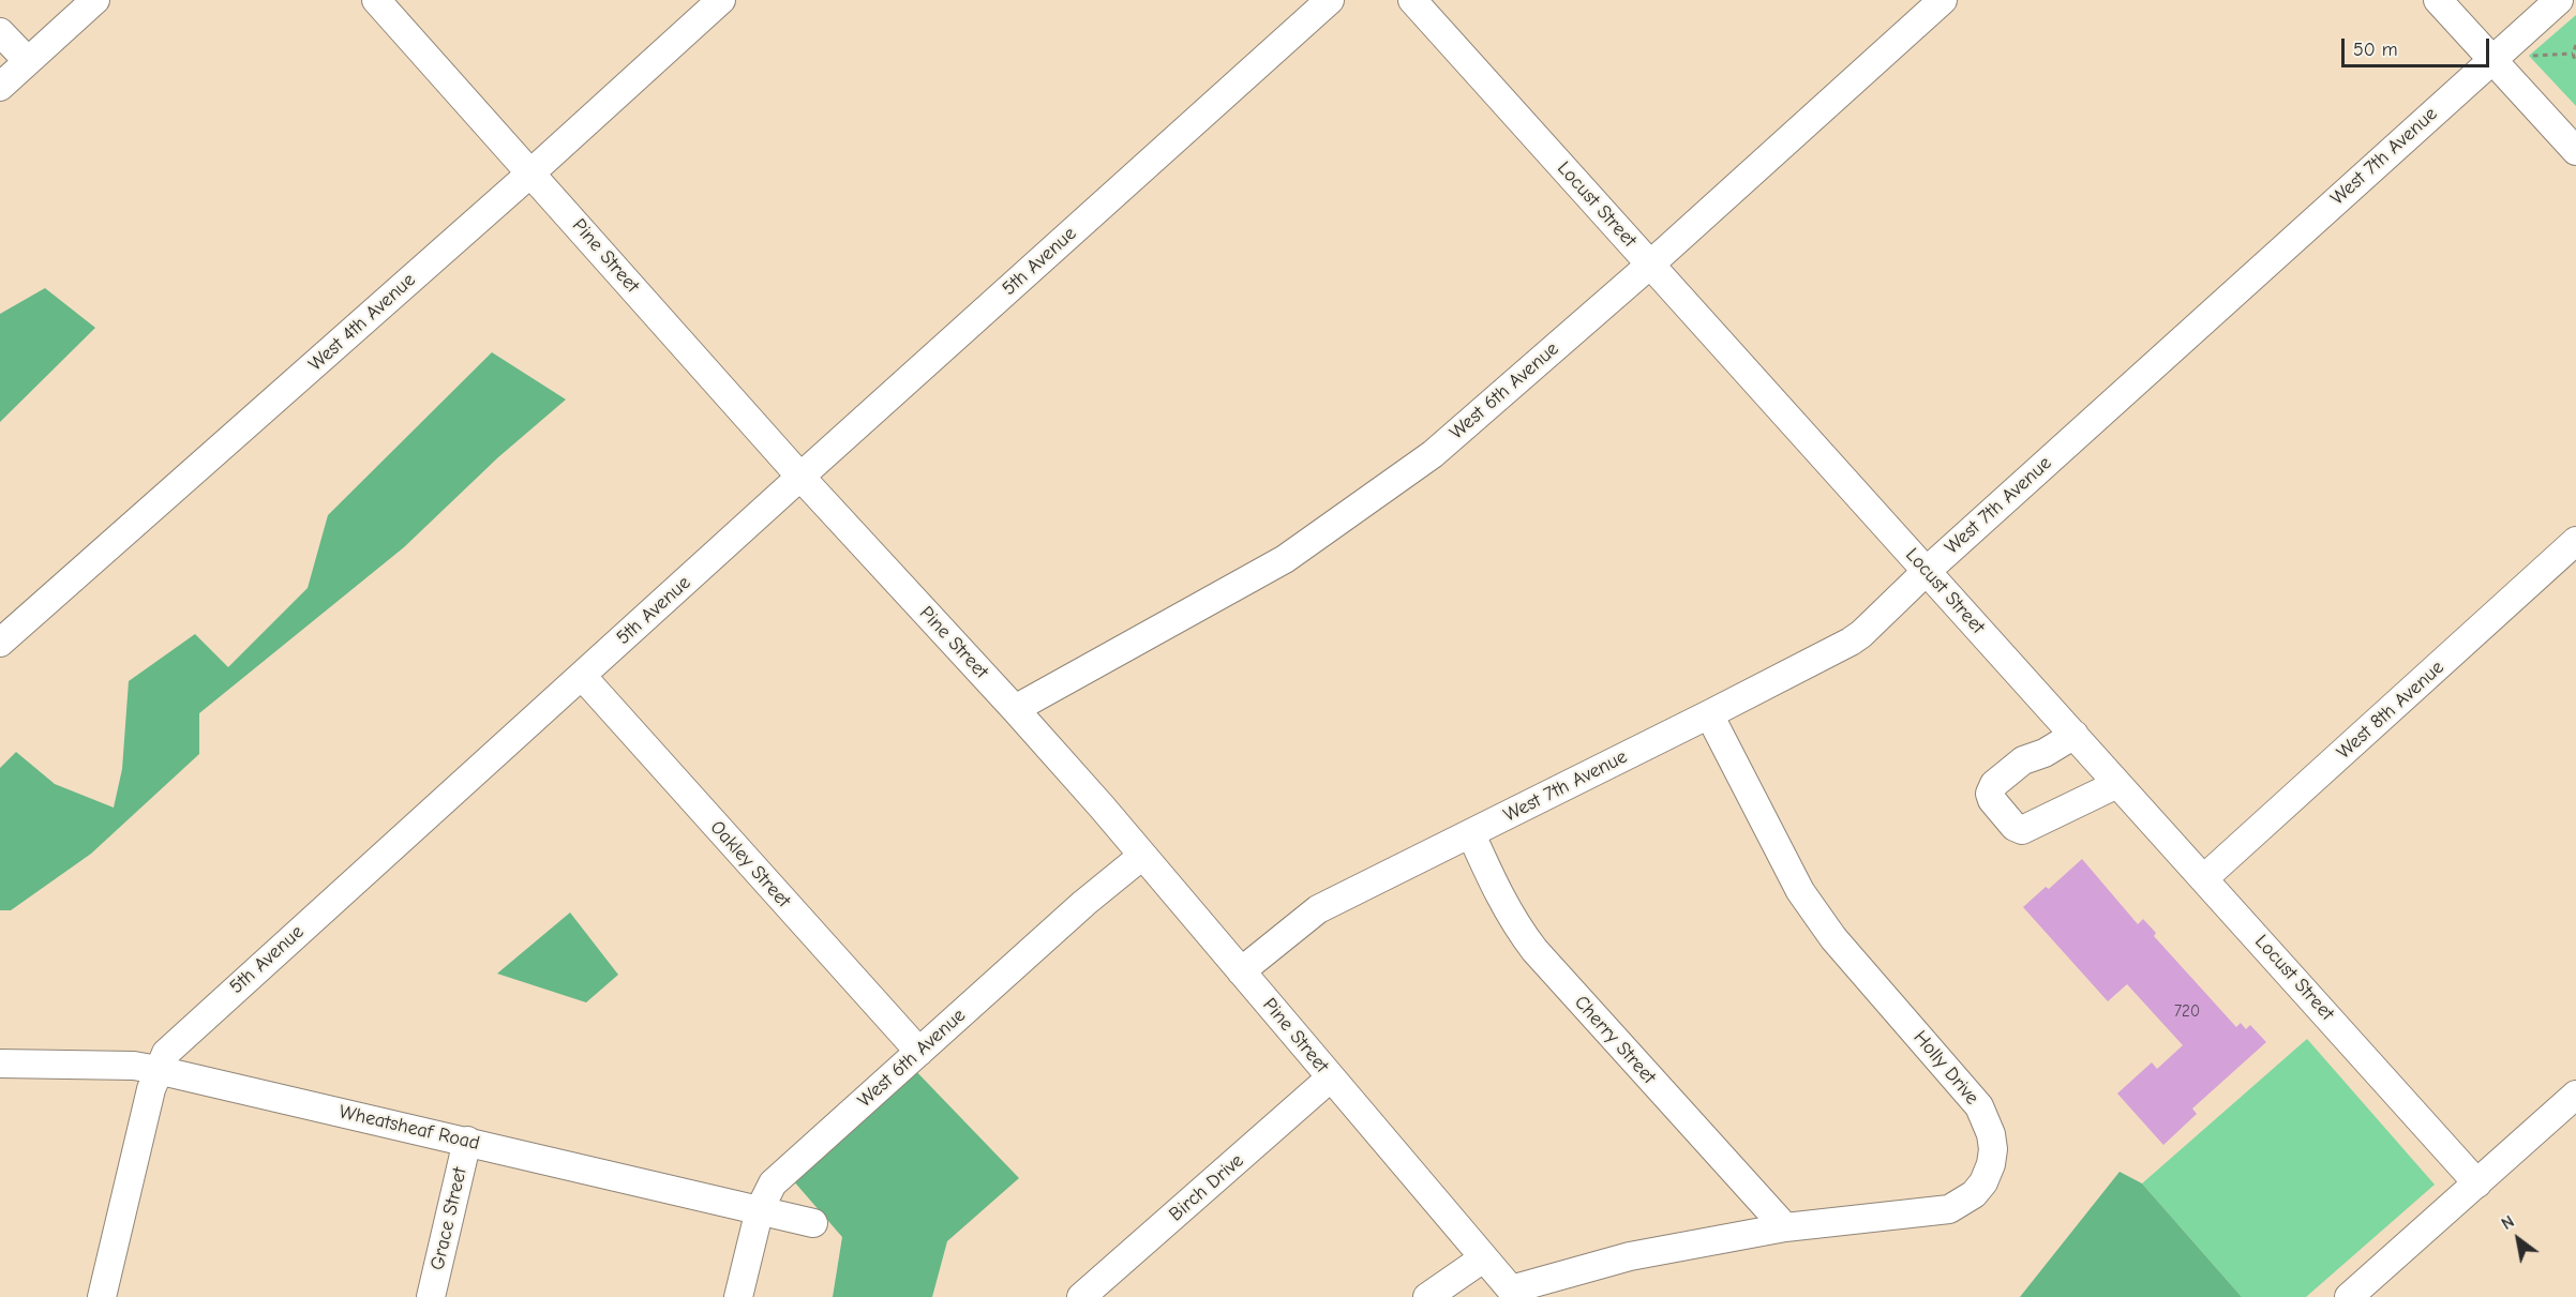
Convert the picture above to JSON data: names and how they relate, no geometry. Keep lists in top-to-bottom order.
{
  "streets": {
    "street": [
      "West 7th Avenue",
      "Locust Street",
      "Pine Street",
      "5th Avenue",
      "West 4th Avenue",
      "West 6th Avenue",
      "West 8th Avenue",
      "Oakley Street",
      "Cherry Street",
      "Holly Drive",
      "Wheatsheaf Road",
      "Birch Drive",
      "Grace Street"
    ]
  },
  "crossings": [
    ["West 7th Avenue", "Locust Street"],
    ["West 7th Avenue", "Pine Street"],
    ["West 7th Avenue", "Cherry Street"],
    ["West 7th Avenue", "Holly Drive"],
    ["Locust Street", "West 6th Avenue"],
    ["Locust Street", "West 8th Avenue"],
    ["Pine Street", "5th Avenue"],
    ["Pine Street", "West 4th Avenue"],
    ["Pine Street", "West 6th Avenue"],
    ["Pine Street", "Holly Drive"],
    ["Pine Street", "Birch Drive"],
    ["5th Avenue", "Oakley Street"],
    ["5th Avenue", "Wheatsheaf Road"],
    ["West 6th Avenue", "Oakley Street"],
    ["West 6th Avenue", "Wheatsheaf Road"],
    ["Cherry Street", "Holly Drive"],
    ["Wheatsheaf Road", "Grace Street"]
  ],
  "house_numbers": ["720"],
  "scale_bar": "50 m",
  "north": "top left"
}
